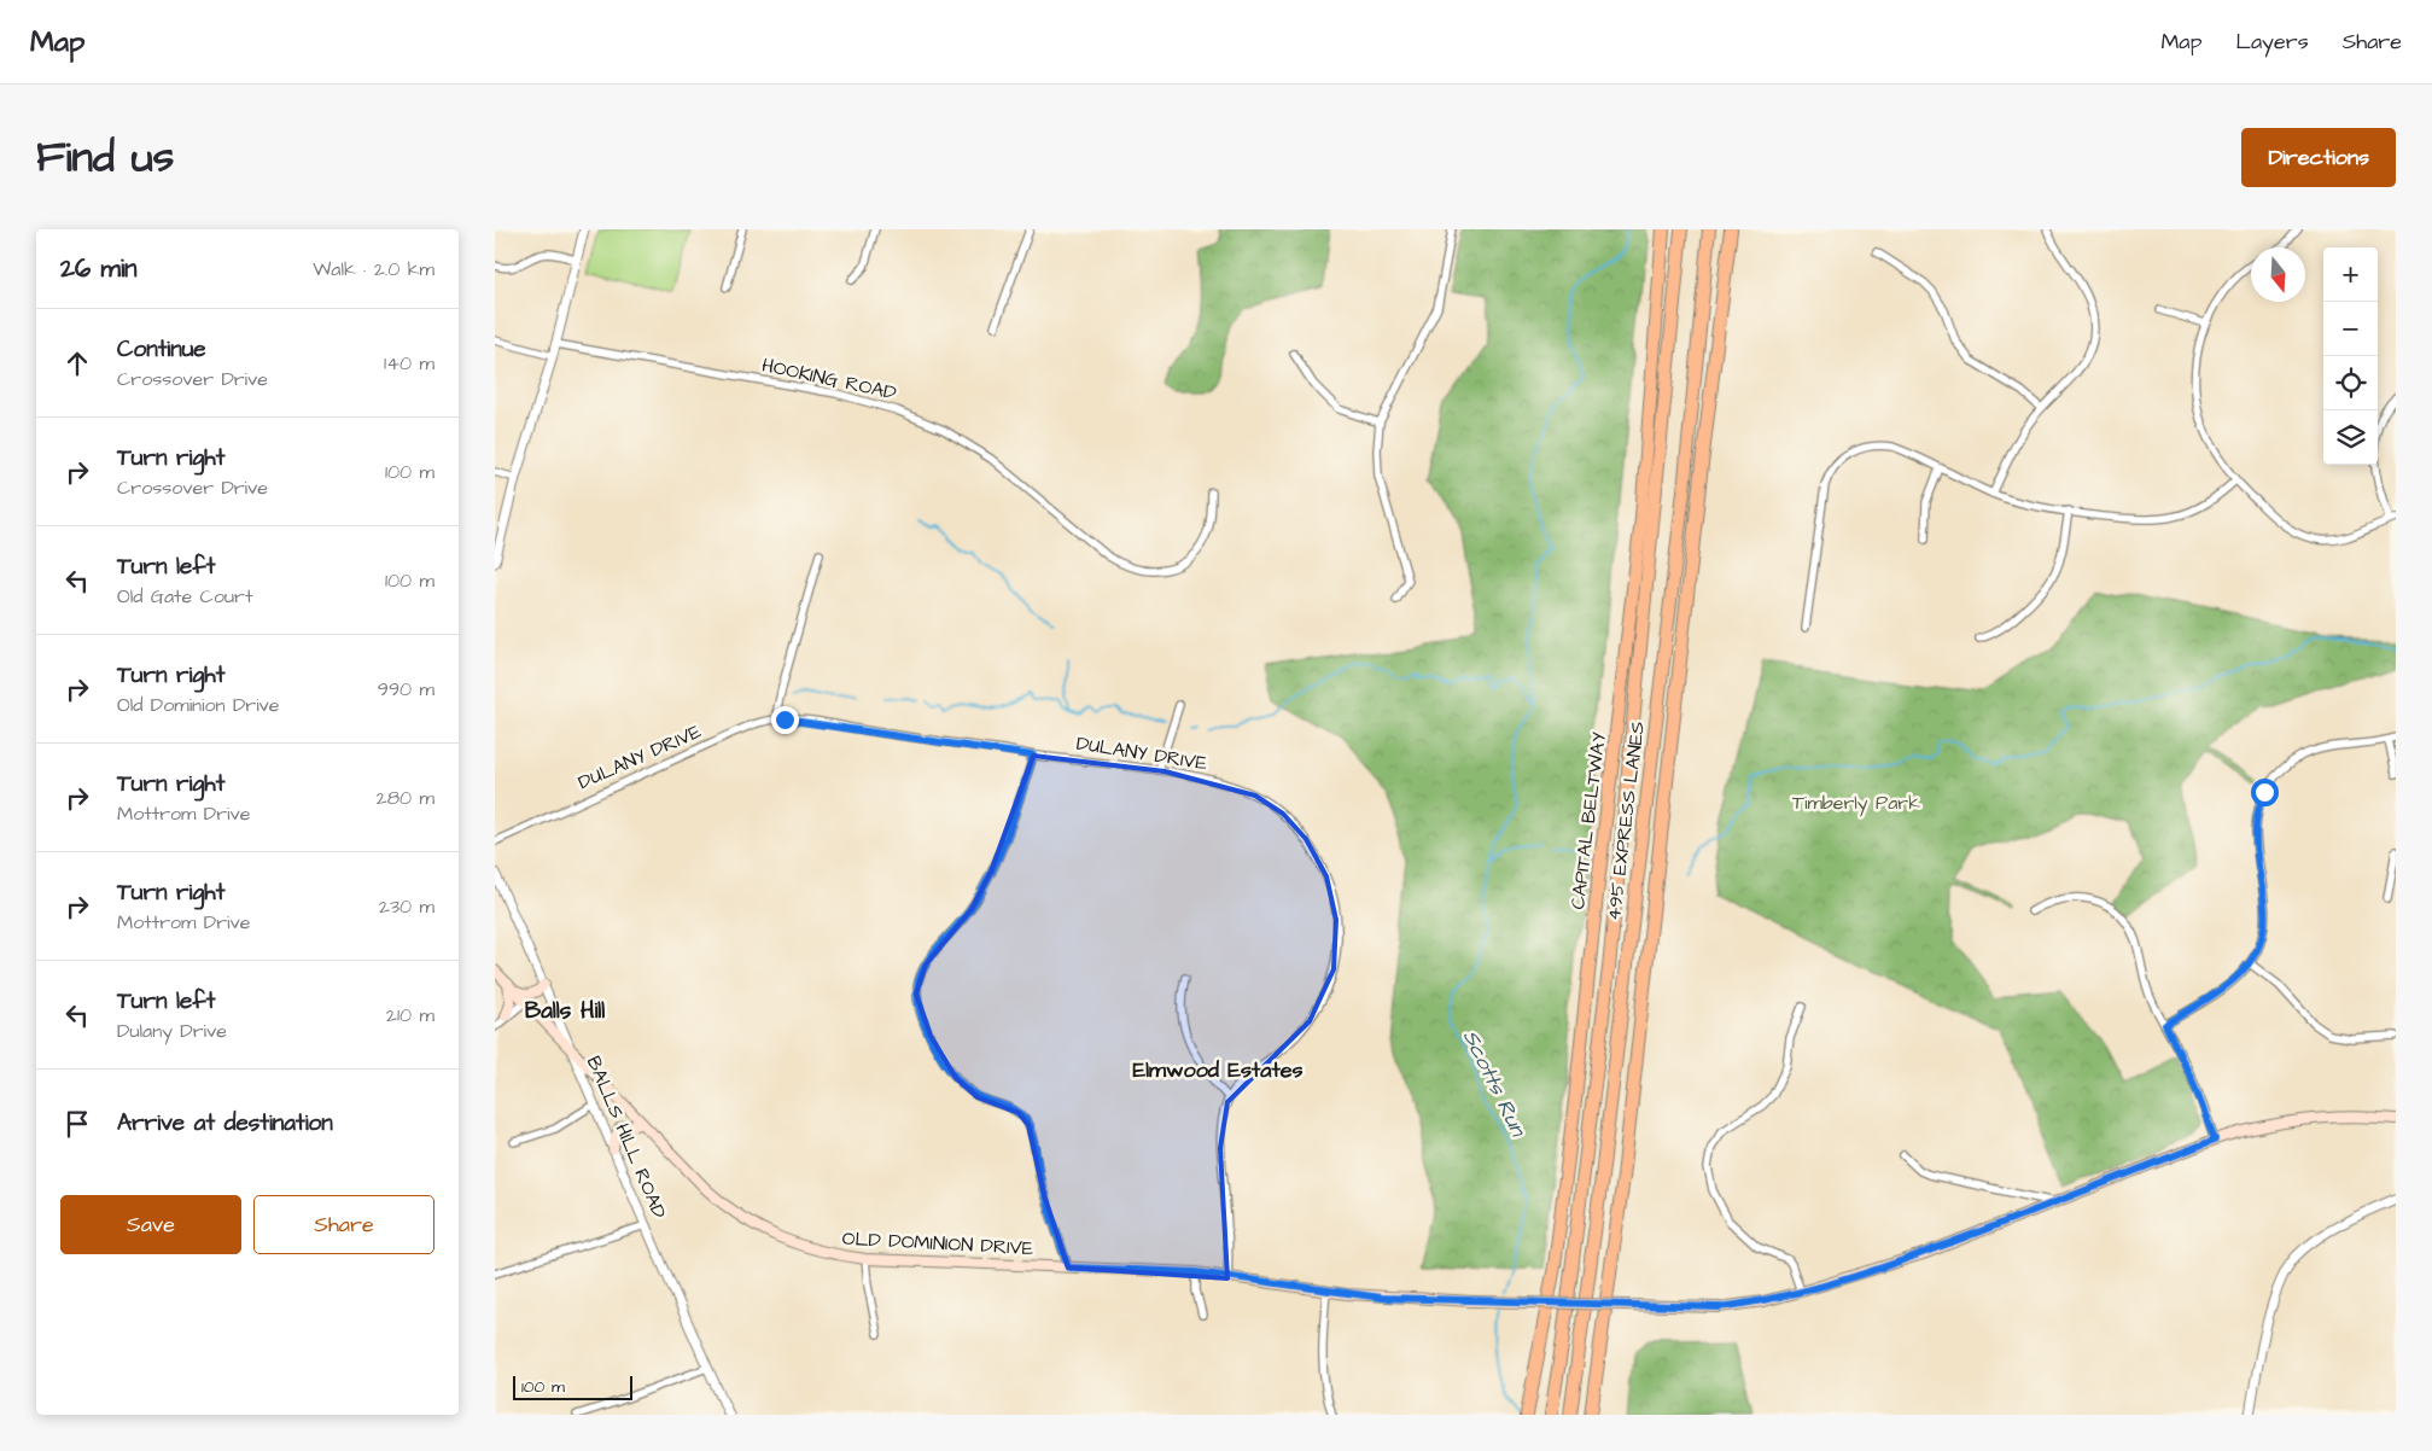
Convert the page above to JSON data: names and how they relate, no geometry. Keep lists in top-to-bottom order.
{
  "streets": {
    "highway": ["CAPITAL BELTWAY", "495 EXPRESS LANES"],
    "main road": ["OLD DOMINION DRIVE"],
    "street": ["HOOKING ROAD", "DULANY DRIVE", "BALLS HILL ROAD"]
  },
  "crossings": [
    ["BALLS HILL ROAD", "OLD DOMINION DRIVE"]
  ],
  "districts": ["Balls Hill", "Elmwood Estates"],
  "water": ["Scotts Run"],
  "parks": ["Timberly Park"],
  "scale_bar": "100 m",
  "north": "bottom",
  "page": {
    "header": "Map",
    "nav": ["Map", "Layers", "Share"],
    "title": "Find us",
    "buttons": [
      "Directions",
      ["Save", "Share"]
    ],
    "heading": ["26 min", "Walk · 2.0 km"],
    "map_buttons": ["+", "−"],
    "list": [
      ["Continue", "Crossover Drive", "140 m"],
      ["Turn right", "Crossover Drive", "100 m"],
      ["Turn left", "Old Gate Court", "100 m"],
      ["Turn right", "Old Dominion Drive", "990 m"],
      ["Turn right", "Mottrom Drive", "280 m"],
      ["Turn right", "Mottrom Drive", "230 m"],
      ["Turn left", "Dulany Drive", "210 m"],
      "Arrive at destination"
    ],
    "scale": "100 m"
  }
}
